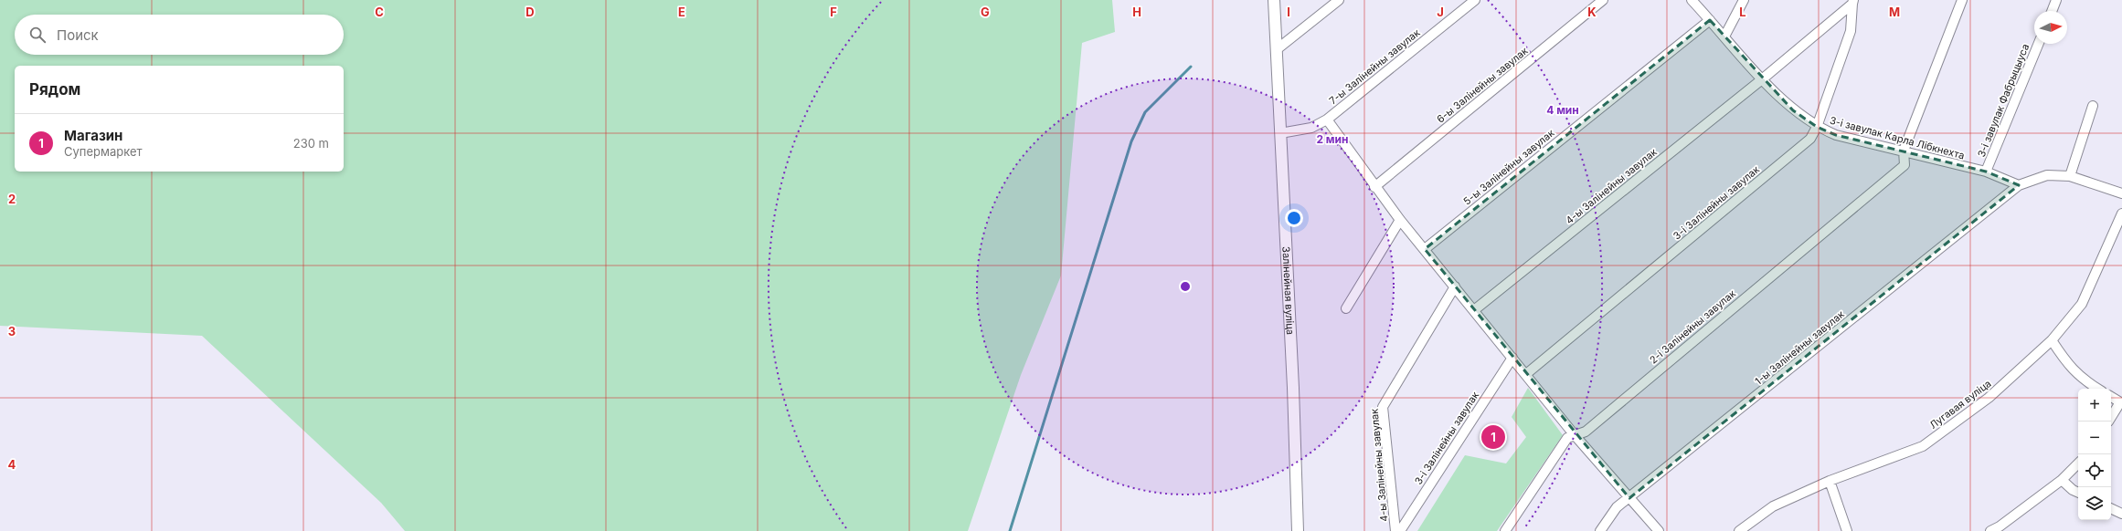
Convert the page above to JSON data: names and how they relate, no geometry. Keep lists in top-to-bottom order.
{
  "streets": {
    "street": [
      "7-ы Залінейны завулак",
      "6-ы Залінейны завулак",
      "3-і завулак Фабрыцыуса",
      "3-і завулак Карла Лібкнехта",
      "5-ы Залінейны завулак",
      "4-ы Залінейны завулак",
      "3-і Залінейны завулак",
      "Залінейная вуліца",
      "2-і Залінейны завулак",
      "1-ы Залінейны завулак",
      "Лугавая вуліца"
    ]
  },
  "crossings": [
    ["7-ы Залінейны завулак", "Залінейная вуліца"],
    ["3-і завулак Фабрыцыуса", "3-і завулак Карла Лібкнехта"],
    ["3-і завулак Карла Лібкнехта", "5-ы Залінейны завулак"],
    ["3-і завулак Карла Лібкнехта", "4-ы Залінейны завулак"],
    ["3-і завулак Карла Лібкнехта", "3-і Залінейны завулак"],
    ["3-і завулак Карла Лібкнехта", "2-і Залінейны завулак"],
    ["3-і завулак Карла Лібкнехта", "1-ы Залінейны завулак"],
    ["4-ы Залінейны завулак", "3-і Залінейны завулак"]
  ],
  "north": "right",
  "page": {
    "search": "Поиск",
    "heading": "Рядом",
    "list": [
      {
        "mark": "1",
        "name": "Магазин",
        "note": "Супермаркет",
        "value": "230 m"
      }
    ],
    "map_buttons": ["+", "−"],
    "pins": "1"
  },
  "grid": {
    "columns": [
      "C",
      "D",
      "E",
      "F",
      "G",
      "H",
      "I",
      "J",
      "K",
      "L",
      "M"
    ],
    "rows": ["2", "3", "4"]
  },
  "rings": ["4 мин", "2 мин"]
}
